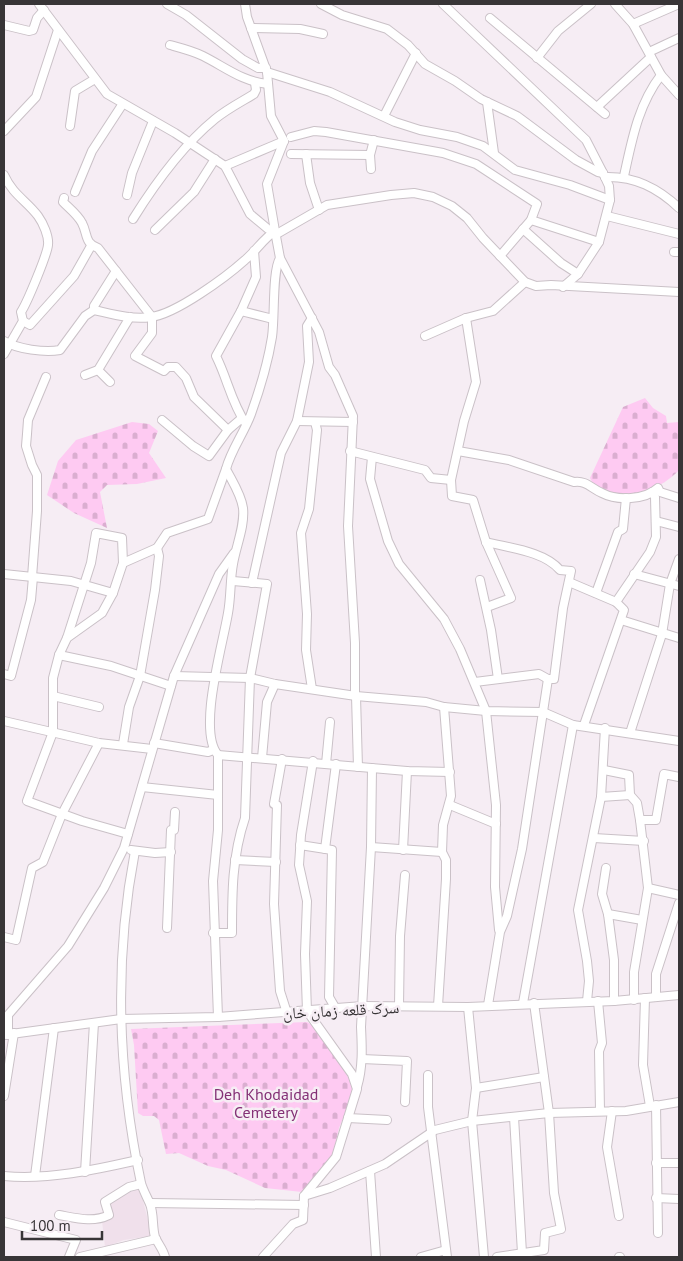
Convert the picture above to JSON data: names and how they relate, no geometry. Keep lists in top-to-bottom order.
{
  "streets": {
    "street": ["سرک قلعه زمان خان"]
  },
  "parks": ["Deh Khodaidad Cemetery"],
  "scale_bar": "100 m"
}
